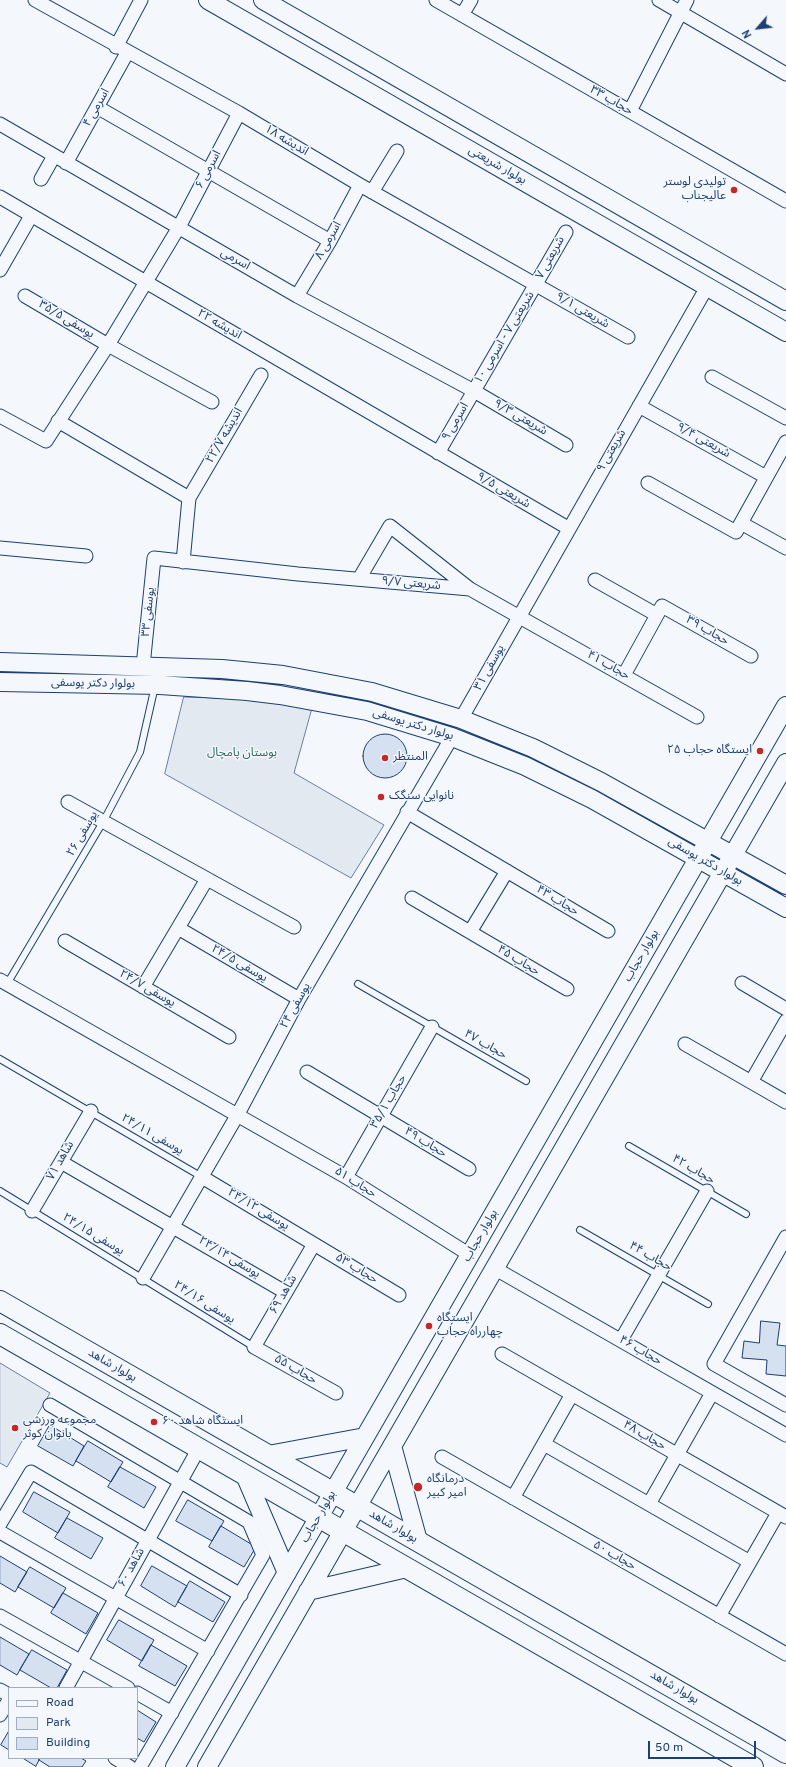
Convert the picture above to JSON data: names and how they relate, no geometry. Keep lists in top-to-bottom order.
{
  "streets": {
    "main road": [
      "بولوار شریعتی",
      "بولوار دکتر یوسفی",
      "بولوار حجاب",
      "بولوار شاهد"
    ],
    "street": [
      "حجاب ۳۳",
      "اسرمی ۴",
      "اندیشه ۱۸",
      "اسرمی ۶",
      "اسرمی ۸",
      "شریعتی ۷",
      "اسرمی",
      "شریعتی ۹/۱",
      "یوسفی ۳۵/۵",
      "اندیشه ۲۲",
      "شریعتی ۷ - اسرمی ۱۰",
      "شریعتی ۹/۳",
      "اسرمی ۹",
      "اندیشه ۲۲/۷",
      "شریعتی ۹/۴",
      "شریعتی ۹",
      "شریعتی ۹/۵",
      "شریعتی ۹/۷",
      "یوسفی ۳۳",
      "حجاب ۳۹",
      "حجاب ۴۱",
      "یوسفی ۳۱",
      "حجاب ۴۳",
      "حجاب ۴۵",
      "یوسفی ۲۴/۵",
      "یوسفی ۲۴/۷",
      "یوسفی ۲۴",
      "حجاب ۳۵/۱",
      "حجاب ۴۹",
      "شاهد ۷۱",
      "حجاب ۵۱",
      "یوسفی ۲۴/۱۲",
      "یوسفی ۲۴/۱۴",
      "حجاب ۵۳",
      "شاهد ۶۹",
      "حجاب ۴۶",
      "حجاب ۵۵",
      "حجاب ۴۸",
      "حجاب ۵۰",
      "شاهد ۶۰"
    ],
    "lane": [
      "یوسفی ۲۶",
      "حجاب ۴۷",
      "یوسفی ۲۴/۱۱",
      "حجاب ۴۲",
      "یوسفی ۲۴/۱۵",
      "حجاب ۴۴",
      "یوسفی ۲۴/۱۶"
    ]
  },
  "crossings": [
    ["اسرمی ۴", "اندیشه ۱۸"],
    ["اسرمی ۴", "اسرمی"],
    ["اندیشه ۱۸", "اسرمی ۶"],
    ["اندیشه ۱۸", "اسرمی ۸"],
    ["اندیشه ۱۸", "شریعتی ۷"],
    ["اندیشه ۱۸", "شریعتی ۹/۱"],
    ["اندیشه ۱۸", "شریعتی ۷ - اسرمی ۱۰"],
    ["بولوار شریعتی", "شریعتی ۹"],
    ["اسرمی ۶", "اسرمی"],
    ["اسرمی ۶", "یوسفی ۳۵/۵"],
    ["اسرمی ۶", "اندیشه ۲۲"],
    ["اسرمی ۸", "اسرمی"],
    ["شریعتی ۷", "شریعتی ۹/۱"],
    ["شریعتی ۷", "شریعتی ۷ - اسرمی ۱۰"],
    ["اسرمی", "شریعتی ۷ - اسرمی ۱۰"],
    ["اسرمی", "شریعتی ۹/۳"],
    ["اسرمی", "اسرمی ۹"],
    ["شریعتی ۹/۱", "شریعتی ۷ - اسرمی ۱۰"],
    ["اندیشه ۲۲", "اسرمی ۹"],
    ["اندیشه ۲۲", "شریعتی ۹/۵"],
    ["شریعتی ۷ - اسرمی ۱۰", "شریعتی ۹/۳"],
    ["شریعتی ۷ - اسرمی ۱۰", "اسرمی ۹"],
    ["شریعتی ۹/۳", "اسرمی ۹"],
    ["اسرمی ۹", "شریعتی ۹/۵"],
    ["شریعتی ۹/۴", "شریعتی ۹"],
    ["شریعتی ۹", "شریعتی ۹/۵"],
    ["شریعتی ۹", "شریعتی ۹/۷"],
    ["شریعتی ۹", "حجاب ۴۱"],
    ["شریعتی ۹", "یوسفی ۳۱"],
    ["شریعتی ۹/۷", "یوسفی ۳۳"],
    ["شریعتی ۹/۷", "حجاب ۴۱"],
    ["شریعتی ۹/۷", "یوسفی ۳۱"],
    ["یوسفی ۳۳", "بولوار دکتر یوسفی"],
    ["حجاب ۴۱", "یوسفی ۳۱"],
    ["یوسفی ۳۱", "بولوار دکتر یوسفی"],
    ["بولوار دکتر یوسفی", "یوسفی ۲۶"],
    ["بولوار دکتر یوسفی", "بولوار حجاب"],
    ["بولوار دکتر یوسفی", "یوسفی ۲۴"],
    ["یوسفی ۲۶", "حجاب ۵۱"],
    ["حجاب ۴۳", "یوسفی ۲۴"],
    ["بولوار حجاب", "حجاب ۵۱"],
    ["بولوار حجاب", "بولوار شاهد"],
    ["یوسفی ۲۴/۵", "یوسفی ۲۴"],
    ["یوسفی ۲۴", "یوسفی ۲۴/۱۱"],
    ["یوسفی ۲۴", "حجاب ۵۱"],
    ["یوسفی ۲۴", "یوسفی ۲۴/۱۲"],
    ["یوسفی ۲۴", "یوسفی ۲۴/۱۵"],
    ["یوسفی ۲۴", "یوسفی ۲۴/۱۴"],
    ["یوسفی ۲۴", "یوسفی ۲۴/۱۶"],
    ["حجاب ۴۷", "حجاب ۳۵/۱"],
    ["حجاب ۳۵/۱", "حجاب ۴۹"],
    ["حجاب ۳۵/۱", "حجاب ۵۱"],
    ["یوسفی ۲۴/۱۱", "شاهد ۷۱"],
    ["یوسفی ۲۴/۱۱", "یوسفی ۲۴/۱۲"],
    ["شاهد ۷۱", "یوسفی ۲۴/۱۵"],
    ["شاهد ۷۱", "یوسفی ۲۴/۱۴"],
    ["یوسفی ۲۴/۱۲", "حجاب ۵۳"],
    ["یوسفی ۲۴/۱۲", "شاهد ۶۹"],
    ["یوسفی ۲۴/۱۵", "یوسفی ۲۴/۱۶"],
    ["یوسفی ۲۴/۱۴", "شاهد ۶۹"],
    ["حجاب ۵۳", "شاهد ۶۹"],
    ["شاهد ۶۹", "یوسفی ۲۴/۱۶"],
    ["شاهد ۶۹", "حجاب ۵۵"],
    ["یوسفی ۲۴/۱۶", "حجاب ۵۵"]
  ],
  "parks": ["بوستان پامچال"],
  "places": [
    "تولیدی لوستر عالیجناب",
    "ایستگاه حجاب ۲۵",
    "المنتظر",
    "نانوایی سنگک",
    "ایستگاه چهارراه حجاب",
    "ایستگاه شاهد ۶۰",
    "مجموعه ورزشی بانوان کوثر",
    "درمانگاه امیر کبیر"
  ],
  "legend": ["Road", "Park", "Building"],
  "scale_bar": "50 m",
  "north": "bottom left"
}
